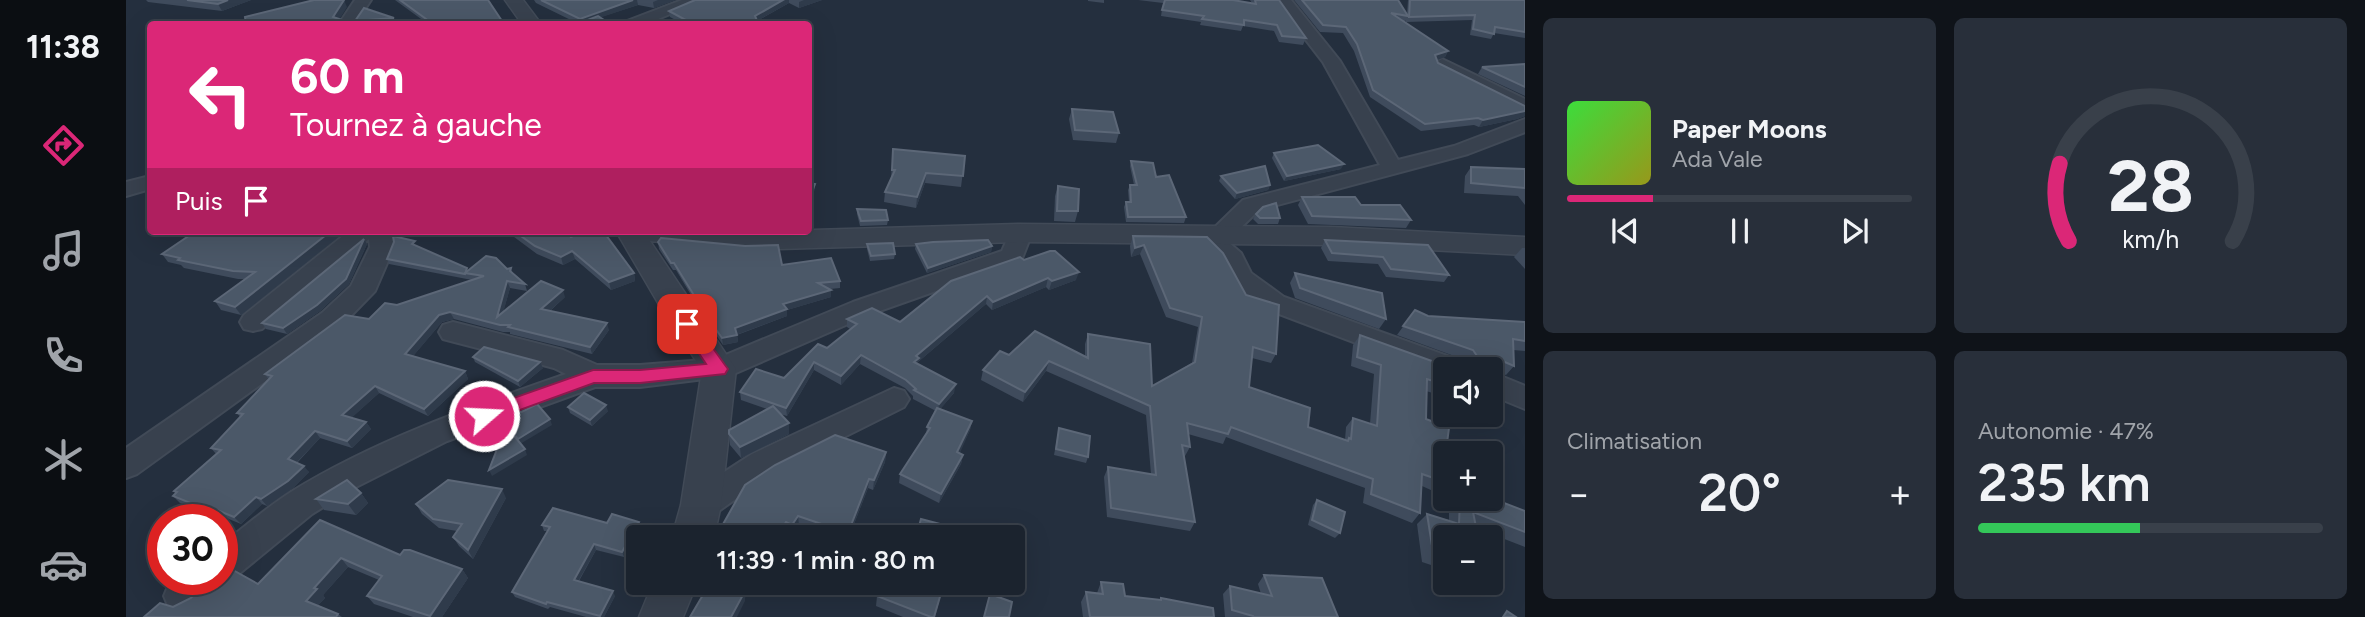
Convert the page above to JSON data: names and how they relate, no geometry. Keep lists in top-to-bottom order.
{
  "page": {
    "tabs": "11:38",
    "turn": ["60 m", "Tournez à gauche"],
    "song": ["Paper Moons", "Ada Vale"],
    "then": "Puis",
    "tile": [
      "Climatisation",
      ["Autonomie · 47%", "235 km"]
    ],
    "map_buttons": ["+", "−"],
    "heat": ["−", "20°", "+"],
    "limit": "30",
    "trip": "11:39 · 1 min · 80 m",
    "gauge": ["28", "km/h"]
  }
}
